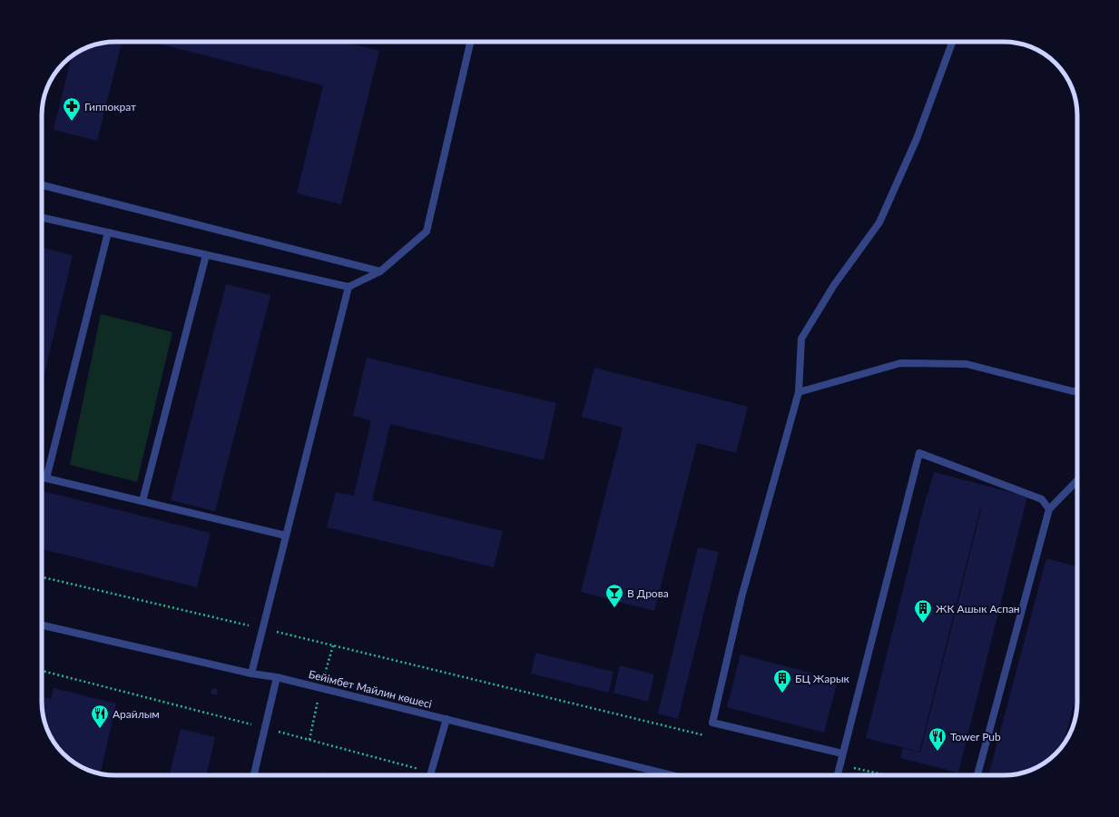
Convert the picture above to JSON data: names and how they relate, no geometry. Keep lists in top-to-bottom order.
{
  "streets": {
    "street": ["Бейімбет Майлин көшесі"]
  },
  "places": {
    "pharmacy": ["Гиппократ"],
    "bar": ["В Дрова"],
    "building": ["ЖК Ашык Аспан", "БЦ Жарык"],
    "restaurant": ["Арайлым", "Tower Pub"]
  }
}
